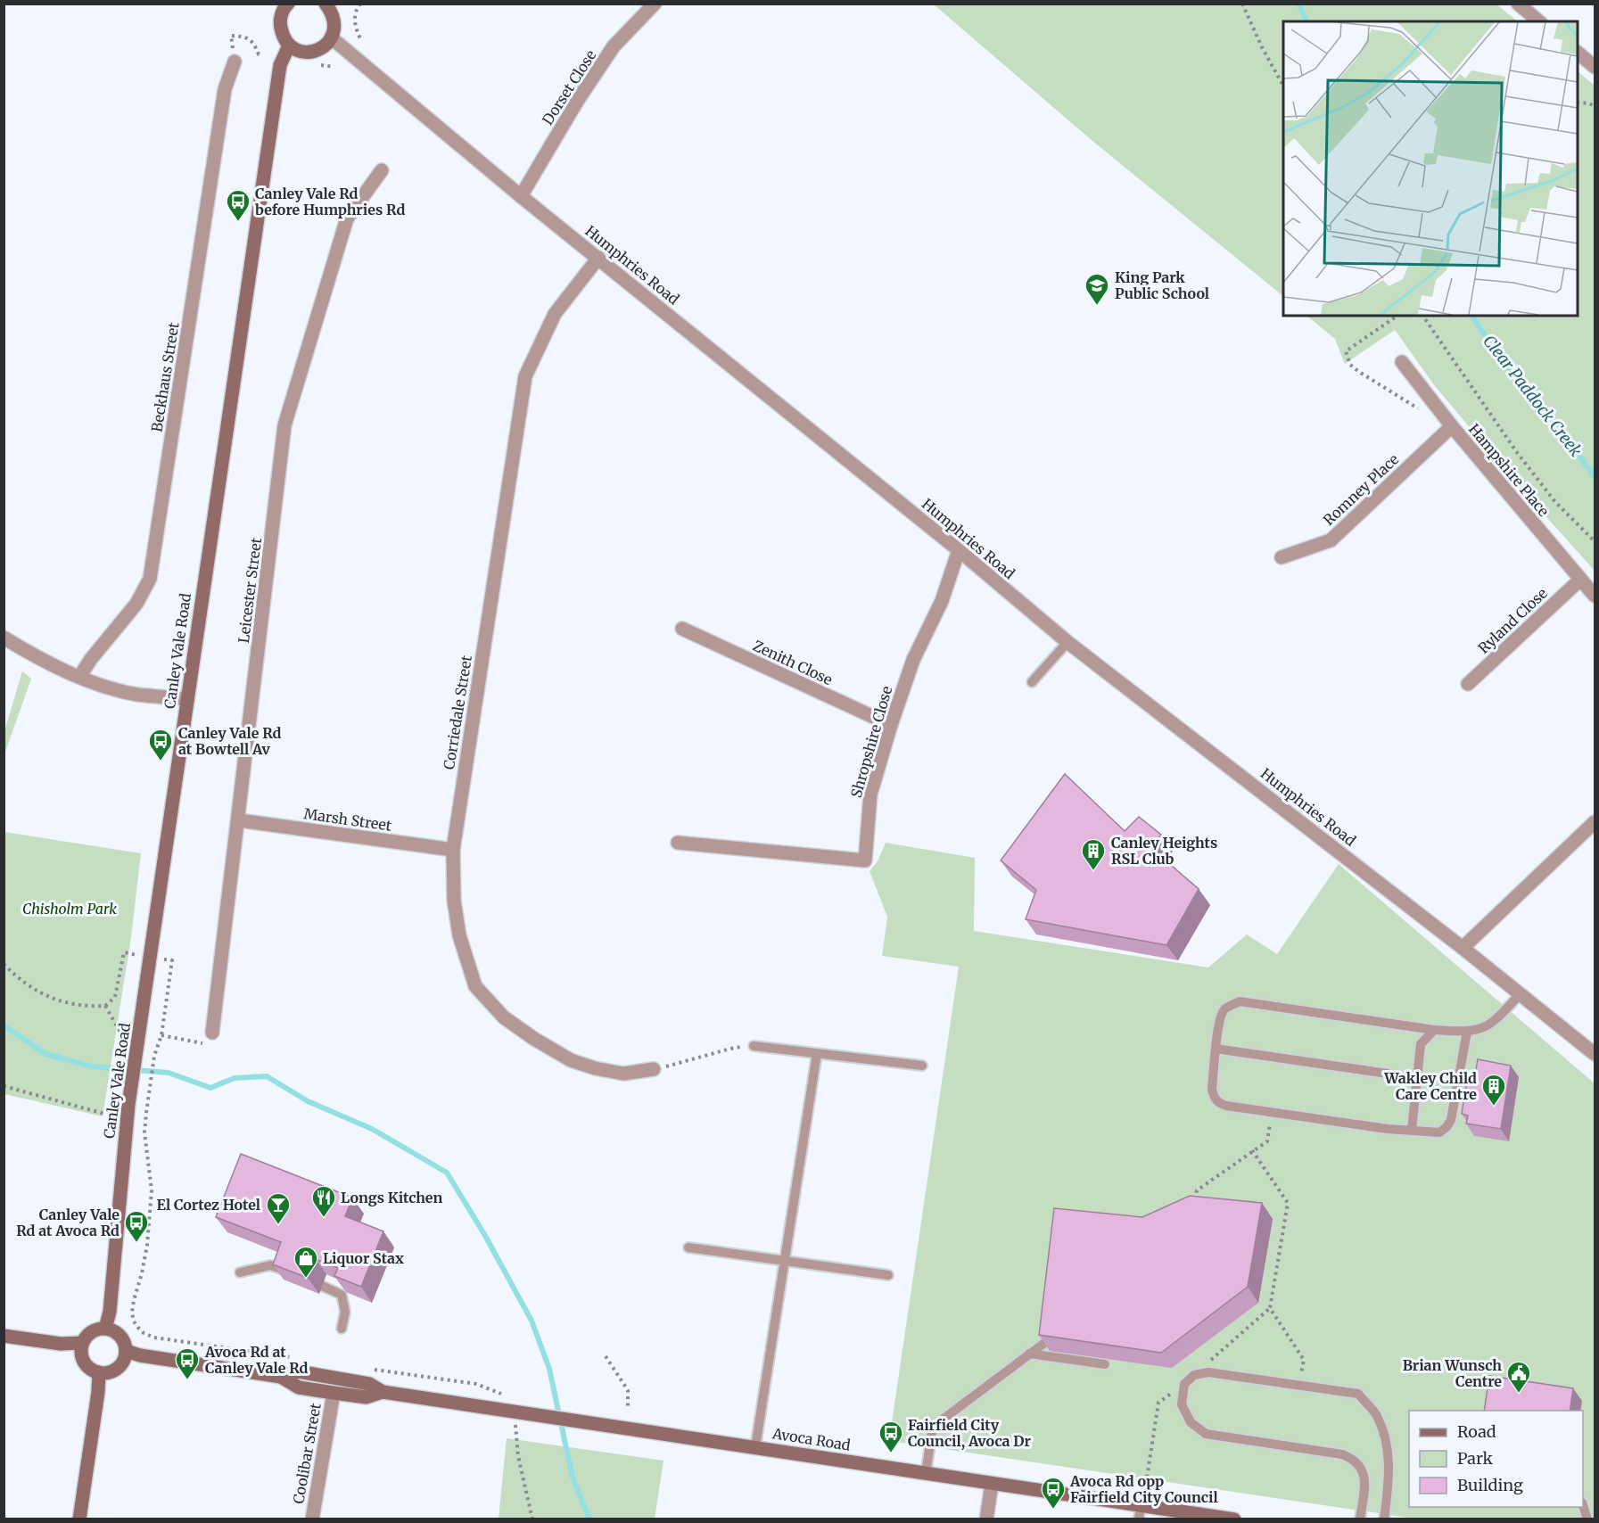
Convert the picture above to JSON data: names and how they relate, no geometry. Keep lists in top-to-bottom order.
{
  "streets": {
    "main road": ["Canley Vale Road", "Avoca Road"],
    "street": [
      "Dorset Close",
      "Humphries Road",
      "Beckhaus Street",
      "Hampshire Place",
      "Romney Place",
      "Leicester Street",
      "Ryland Close",
      "Zenith Close",
      "Corriedale Street",
      "Shropshire Close",
      "Marsh Street",
      "Coolibar Street"
    ]
  },
  "crossings": [
    ["Dorset Close", "Humphries Road"],
    ["Humphries Road", "Corriedale Street"],
    ["Humphries Road", "Shropshire Close"],
    ["Hampshire Place", "Romney Place"],
    ["Hampshire Place", "Ryland Close"],
    ["Leicester Street", "Marsh Street"],
    ["Canley Vale Road", "Avoca Road"],
    ["Zenith Close", "Shropshire Close"],
    ["Corriedale Street", "Marsh Street"],
    ["Avoca Road", "Coolibar Street"]
  ],
  "water": ["Clear Paddock Creek"],
  "parks": ["Chisholm Park"],
  "places": {
    "bus stop": [
      "Canley Vale Rd before Humphries Rd",
      "Canley Vale Rd at Bowtell Av",
      "Canley Vale Rd at Avoca Rd",
      "Avoca Rd at Canley Vale Rd",
      "Fairfield City Council, Avoca Dr",
      "Avoca Rd opp Fairfield City Council"
    ],
    "school or university": ["King Park Public School"],
    "building": ["Canley Heights RSL Club", "Wakley Child Care Centre"],
    "restaurant": ["Longs Kitchen"],
    "bar": ["El Cortez Hotel"],
    "shop": ["Liquor Stax"],
    "public building": ["Brian Wunsch Centre"]
  },
  "legend": ["Road", "Park", "Building"]
}
